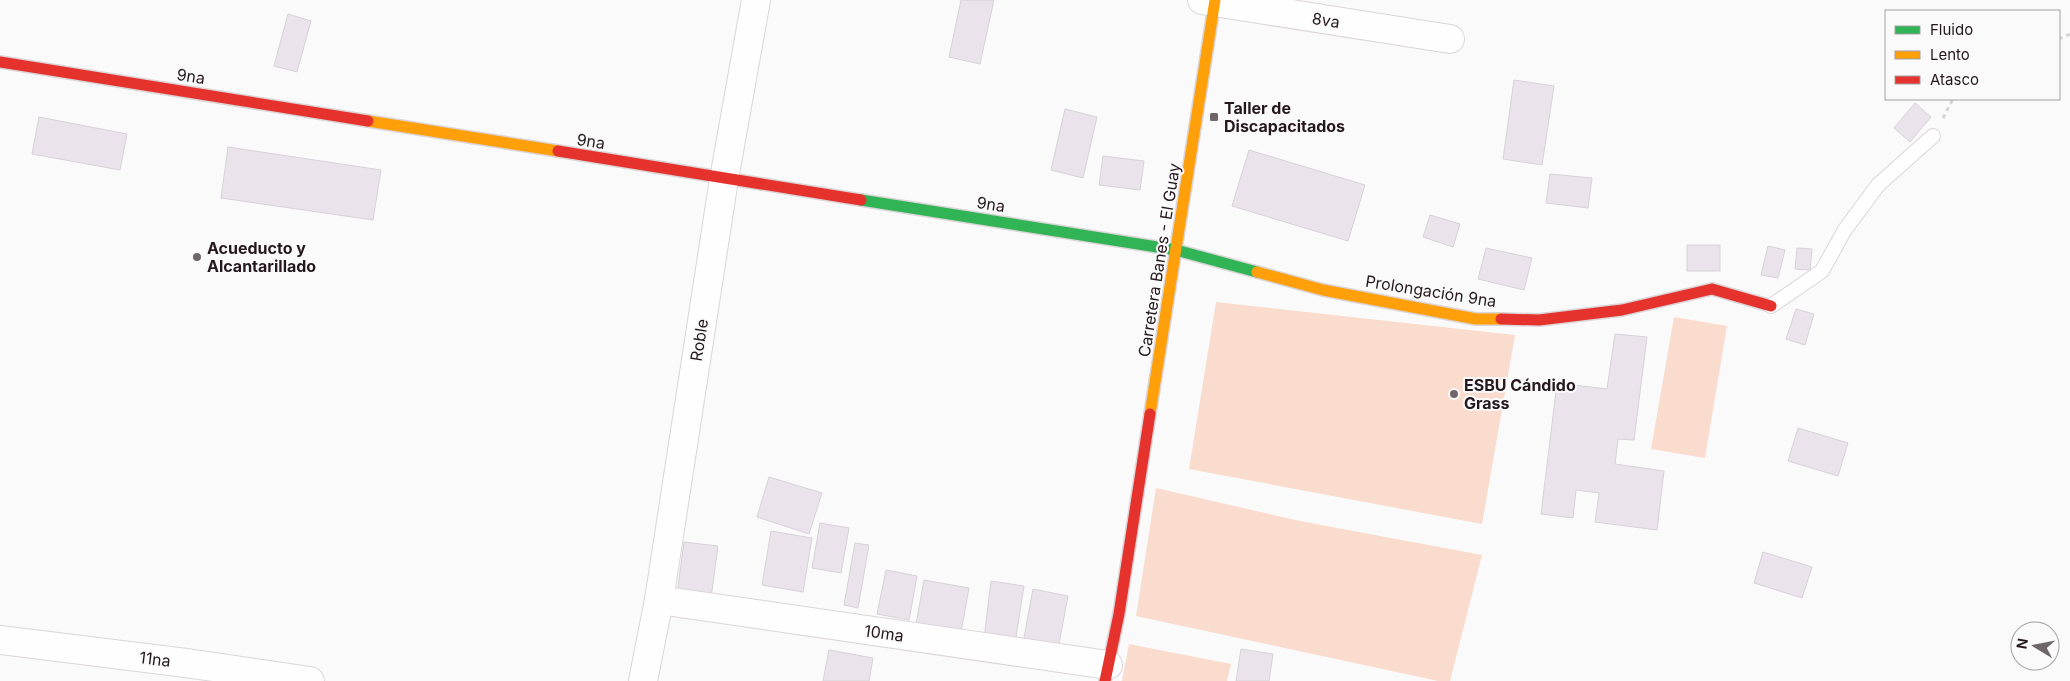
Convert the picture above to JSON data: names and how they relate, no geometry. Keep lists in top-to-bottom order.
{
  "streets": {
    "street": [
      "8va",
      "9na",
      "Carretera Banes - El Guay",
      "Prolongación 9na",
      "Roble",
      "10ma",
      "11na"
    ]
  },
  "crossings": [
    ["8va", "Carretera Banes - El Guay"],
    ["9na", "Carretera Banes - El Guay"],
    ["9na", "Prolongación 9na"],
    ["9na", "Roble"],
    ["Carretera Banes - El Guay", "Prolongación 9na"],
    ["Carretera Banes - El Guay", "10ma"],
    ["Roble", "10ma"]
  ],
  "places": {
    "transit": ["Taller de Discapacitados"],
    "other": ["Acueducto y Alcantarillado", "ESBU Cándido Grass"]
  },
  "legend": ["Fluido", "Lento", "Atasco"],
  "north": "left"
}
